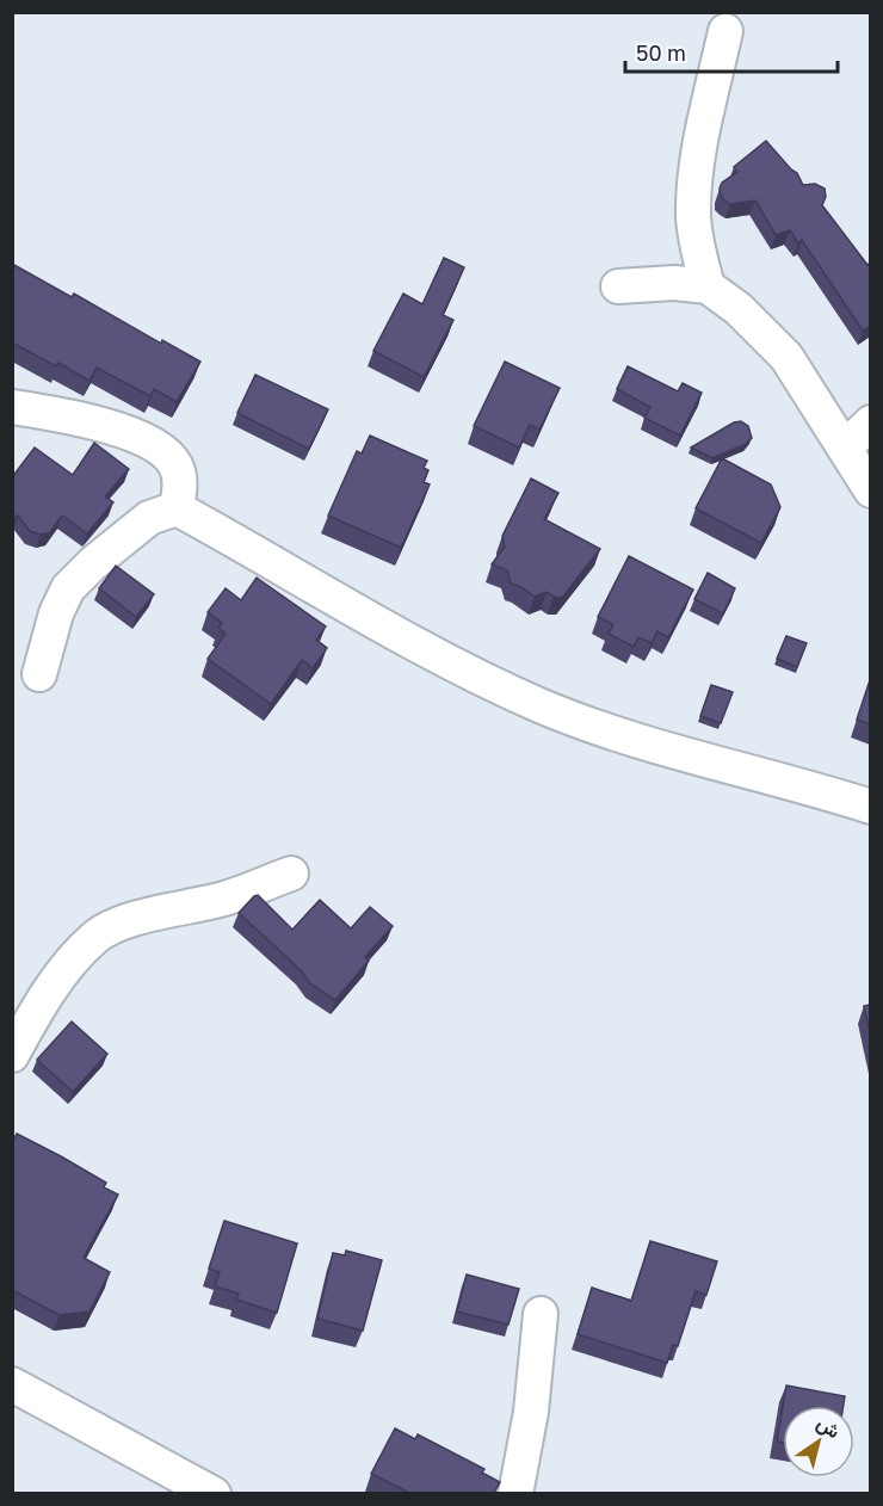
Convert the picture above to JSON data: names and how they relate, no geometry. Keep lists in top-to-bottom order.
{
  "scale_bar": "50 m",
  "north": "top right"
}
